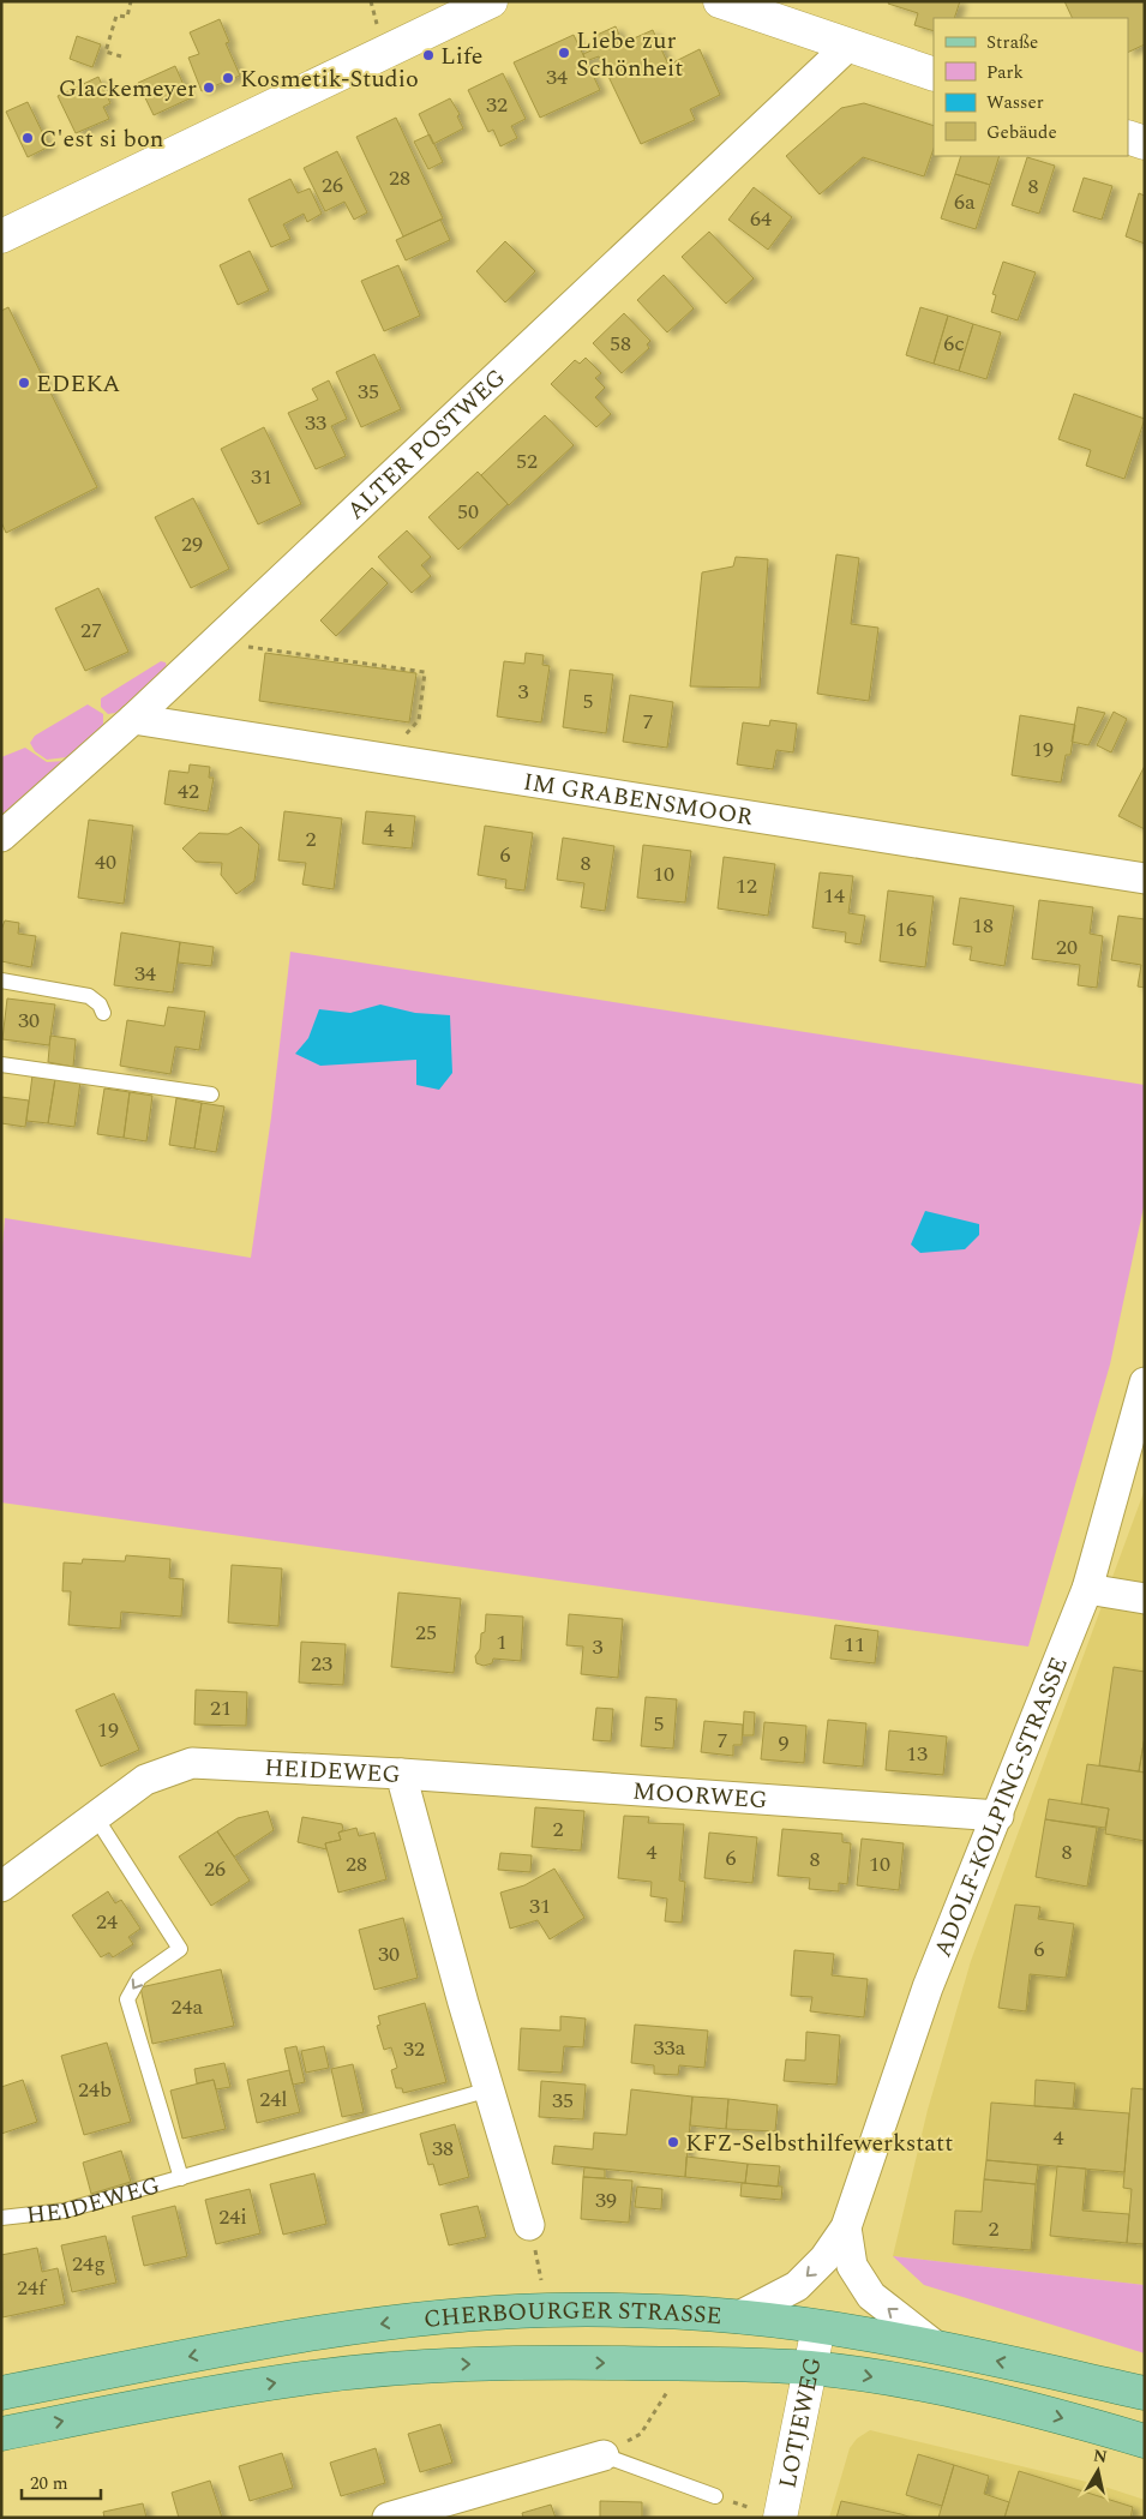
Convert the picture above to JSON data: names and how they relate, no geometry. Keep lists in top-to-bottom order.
{
  "streets": {
    "main road": ["CHERBOURGER STRASSE"],
    "street": [
      "ALTER POSTWEG",
      "IM GRABENSMOOR",
      "HEIDEWEG",
      "MOORWEG",
      "ADOLF-KOLPING-STRASSE",
      "LOTJEWEG"
    ]
  },
  "crossings": [
    ["ALTER POSTWEG", "IM GRABENSMOOR"],
    ["HEIDEWEG", "MOORWEG"],
    ["MOORWEG", "ADOLF-KOLPING-STRASSE"],
    ["ADOLF-KOLPING-STRASSE", "CHERBOURGER STRASSE"],
    ["CHERBOURGER STRASSE", "LOTJEWEG"]
  ],
  "places": [
    "Liebe zur Schönheit",
    "Life",
    "Kosmetik-Studio",
    "Glackemeyer",
    "C'est si bon",
    "EDEKA",
    "KFZ-Selbsthilfewerkstatt"
  ],
  "house_numbers": [
    "34",
    "32",
    "28",
    "26",
    "8",
    "6a",
    "64",
    "58",
    "6c",
    "35",
    "33",
    "52",
    "31",
    "50",
    "29",
    "27",
    "3",
    "5",
    "7",
    "19",
    "42",
    "4",
    "2",
    "6",
    "40",
    "8",
    "10",
    "12",
    "14",
    "18",
    "16",
    "20",
    "34",
    "30",
    "25",
    "1",
    "11",
    "3",
    "23",
    "21",
    "5",
    "19",
    "7",
    "9",
    "13",
    "2",
    "4",
    "8",
    "6",
    "8",
    "28",
    "10",
    "26",
    "31",
    "24",
    "6",
    "30",
    "24a",
    "33a",
    "32",
    "24b",
    "24l",
    "35",
    "4",
    "38",
    "39",
    "24i",
    "2",
    "24g",
    "24f"
  ],
  "legend": [
    "Straße",
    "Park",
    "Wasser",
    "Gebäude"
  ],
  "scale_bar": "20 m",
  "north": "top"
}
